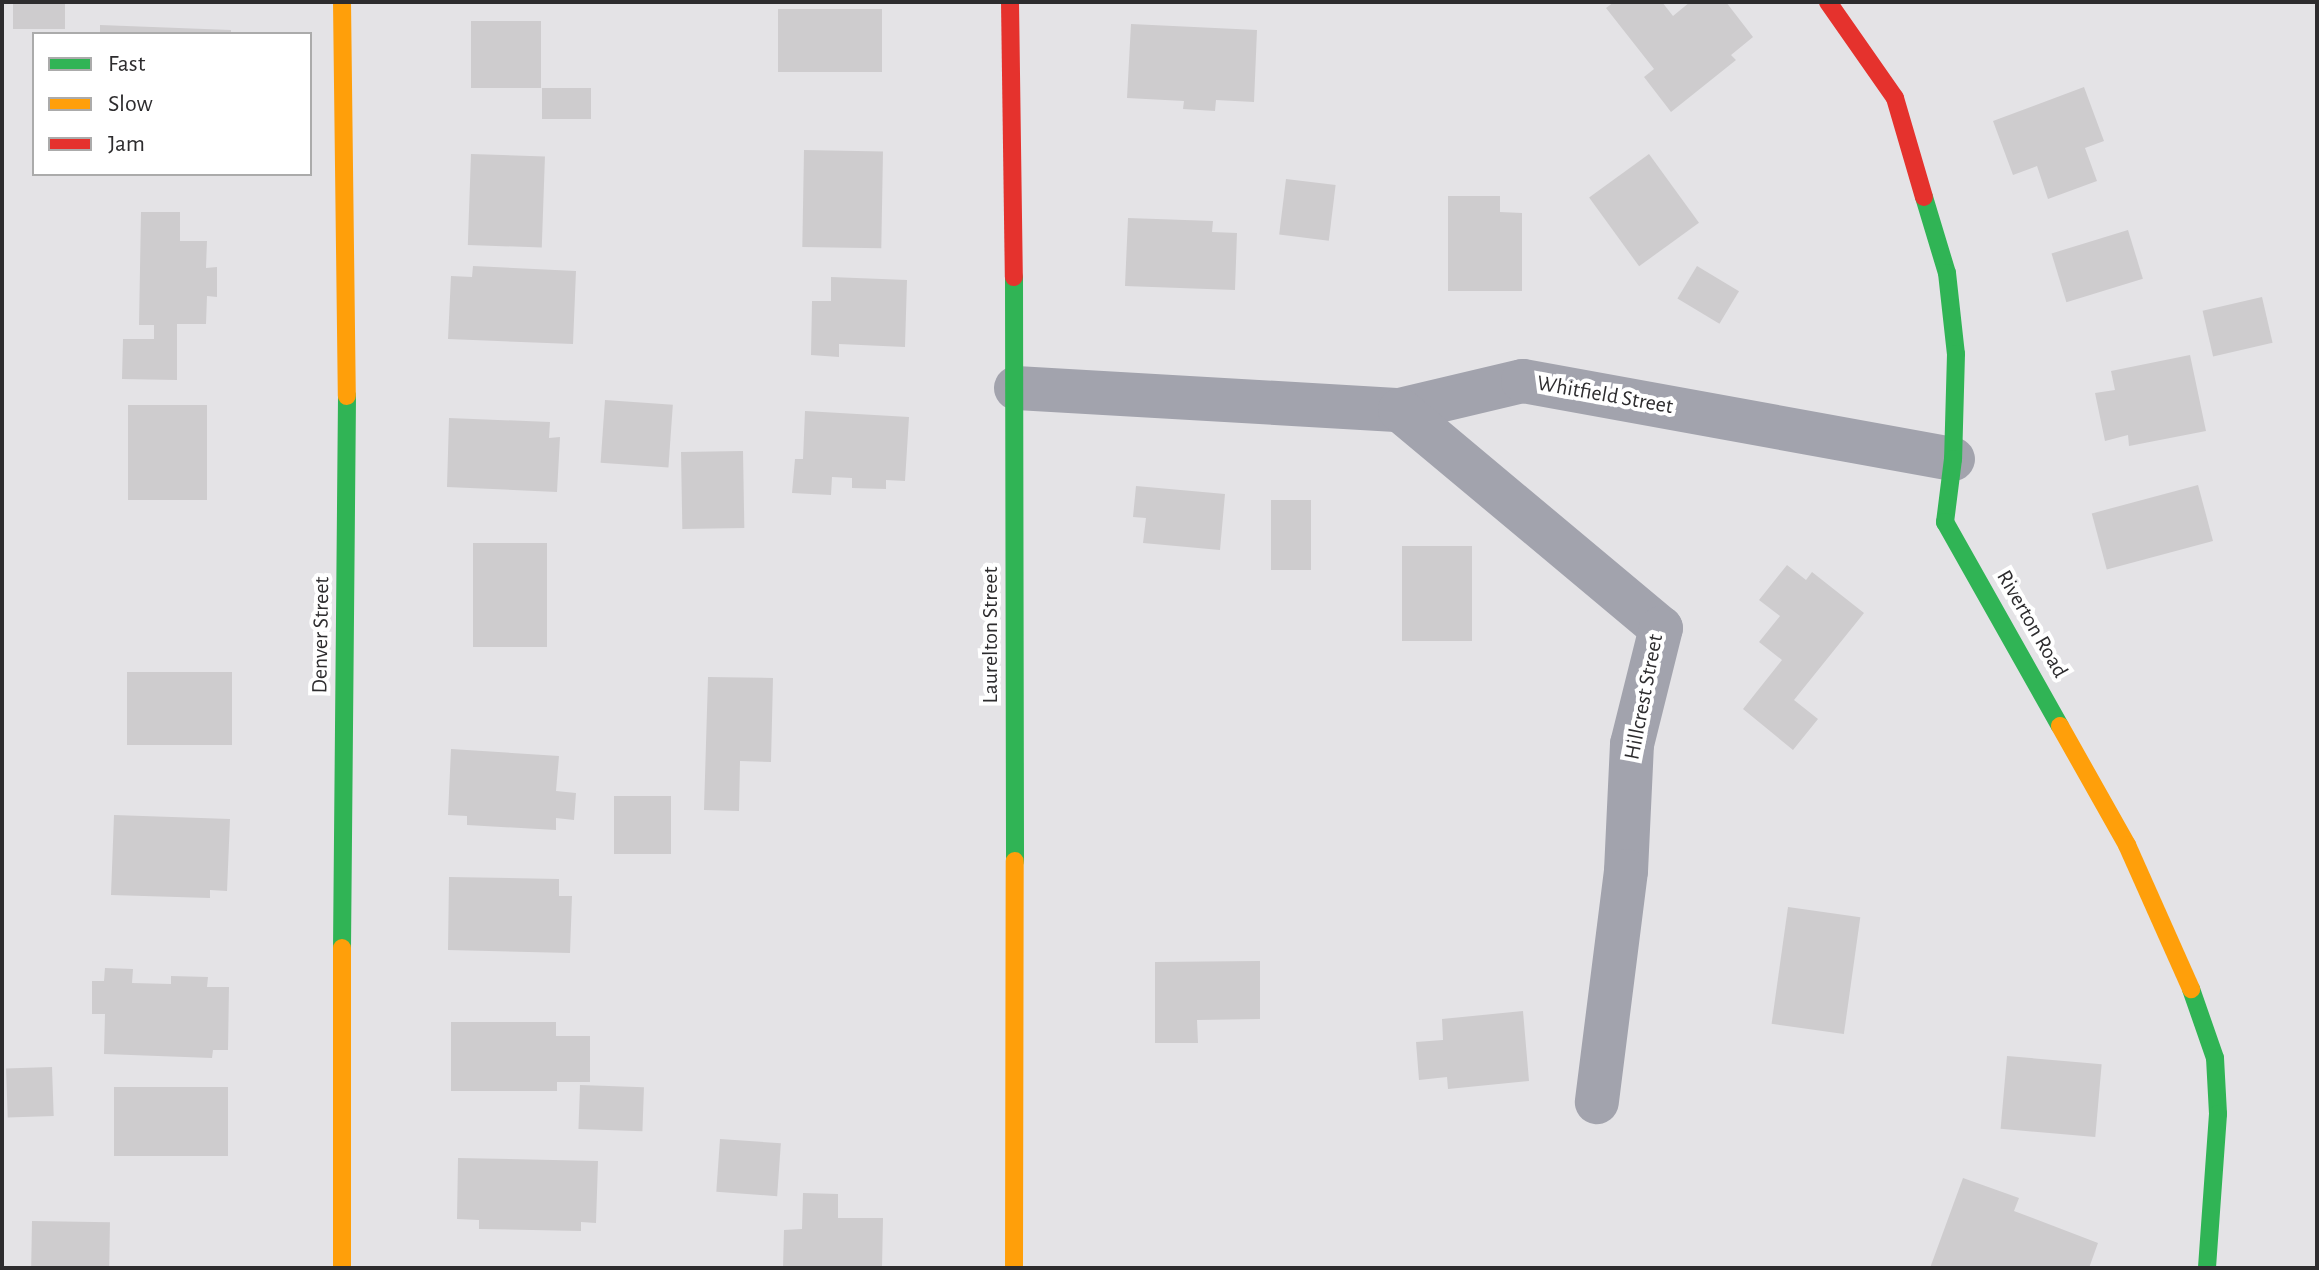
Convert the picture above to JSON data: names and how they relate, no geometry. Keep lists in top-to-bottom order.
{
  "streets": {
    "street": [
      "Whitfield Street",
      "Riverton Road",
      "Denver Street",
      "Laurelton Street",
      "Hillcrest Street"
    ]
  },
  "crossings": [
    ["Whitfield Street", "Riverton Road"],
    ["Whitfield Street", "Laurelton Street"],
    ["Whitfield Street", "Hillcrest Street"]
  ],
  "legend": ["Fast", "Slow", "Jam"]
}
